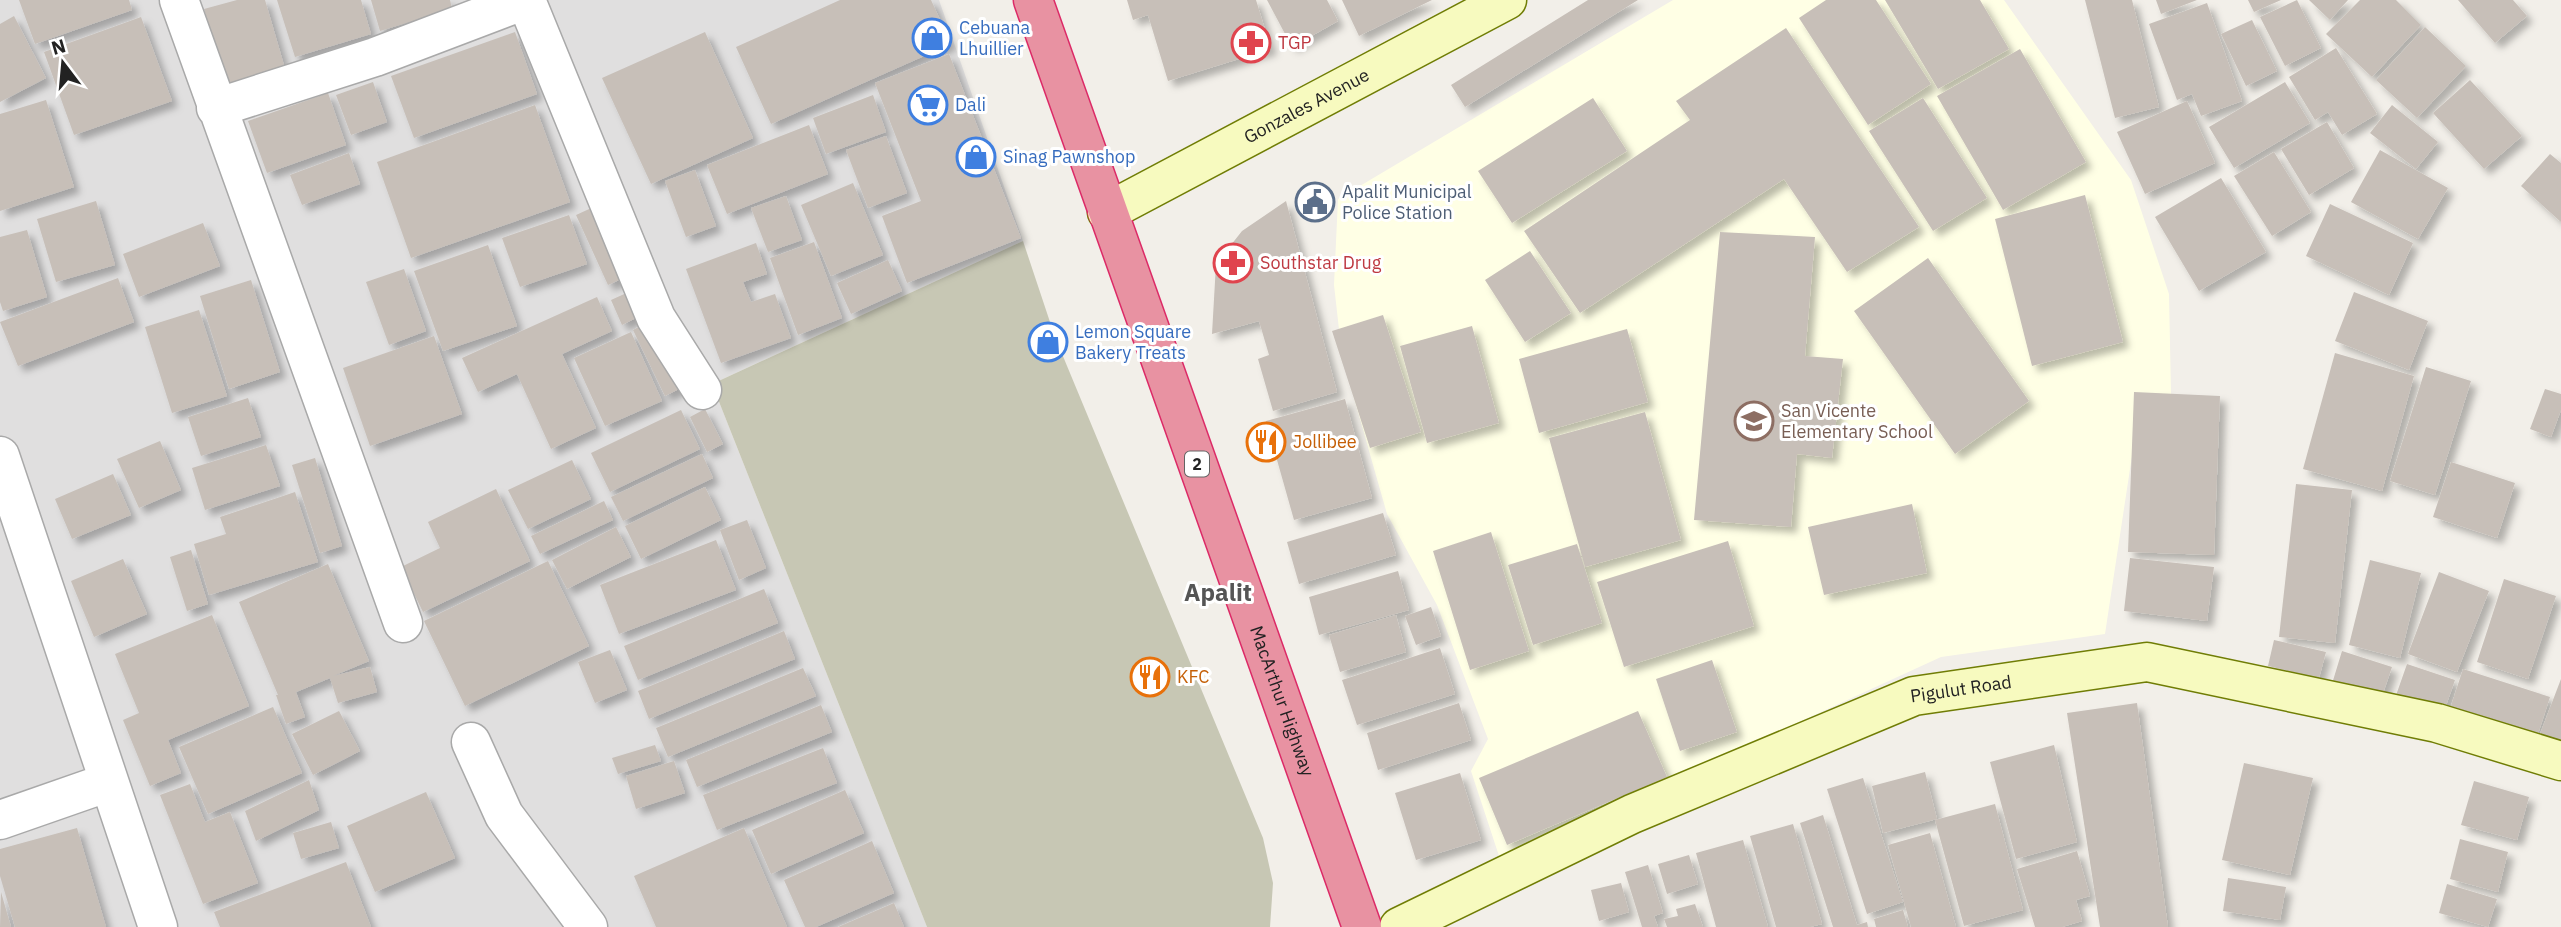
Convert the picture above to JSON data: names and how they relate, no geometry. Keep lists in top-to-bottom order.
{
  "streets": {
    "highway": ["2", "MacArthur Highway"],
    "street": ["Gonzales Avenue", "Pigulut Road"]
  },
  "crossings": [
    ["Gonzales Avenue", "MacArthur Highway"]
  ],
  "districts": ["Apalit"],
  "places": {
    "shop": ["Cebuana Lhuillier", "Sinag Pawnshop", "Lemon Square Bakery Treats"],
    "pharmacy": ["TGP", "Southstar Drug"],
    "supermarket": ["Dali"],
    "public building": ["Apalit Municipal Police Station"],
    "school or university": ["San Vicente Elementary School"],
    "restaurant": ["Jollibee", "KFC"]
  },
  "north": "top"
}
